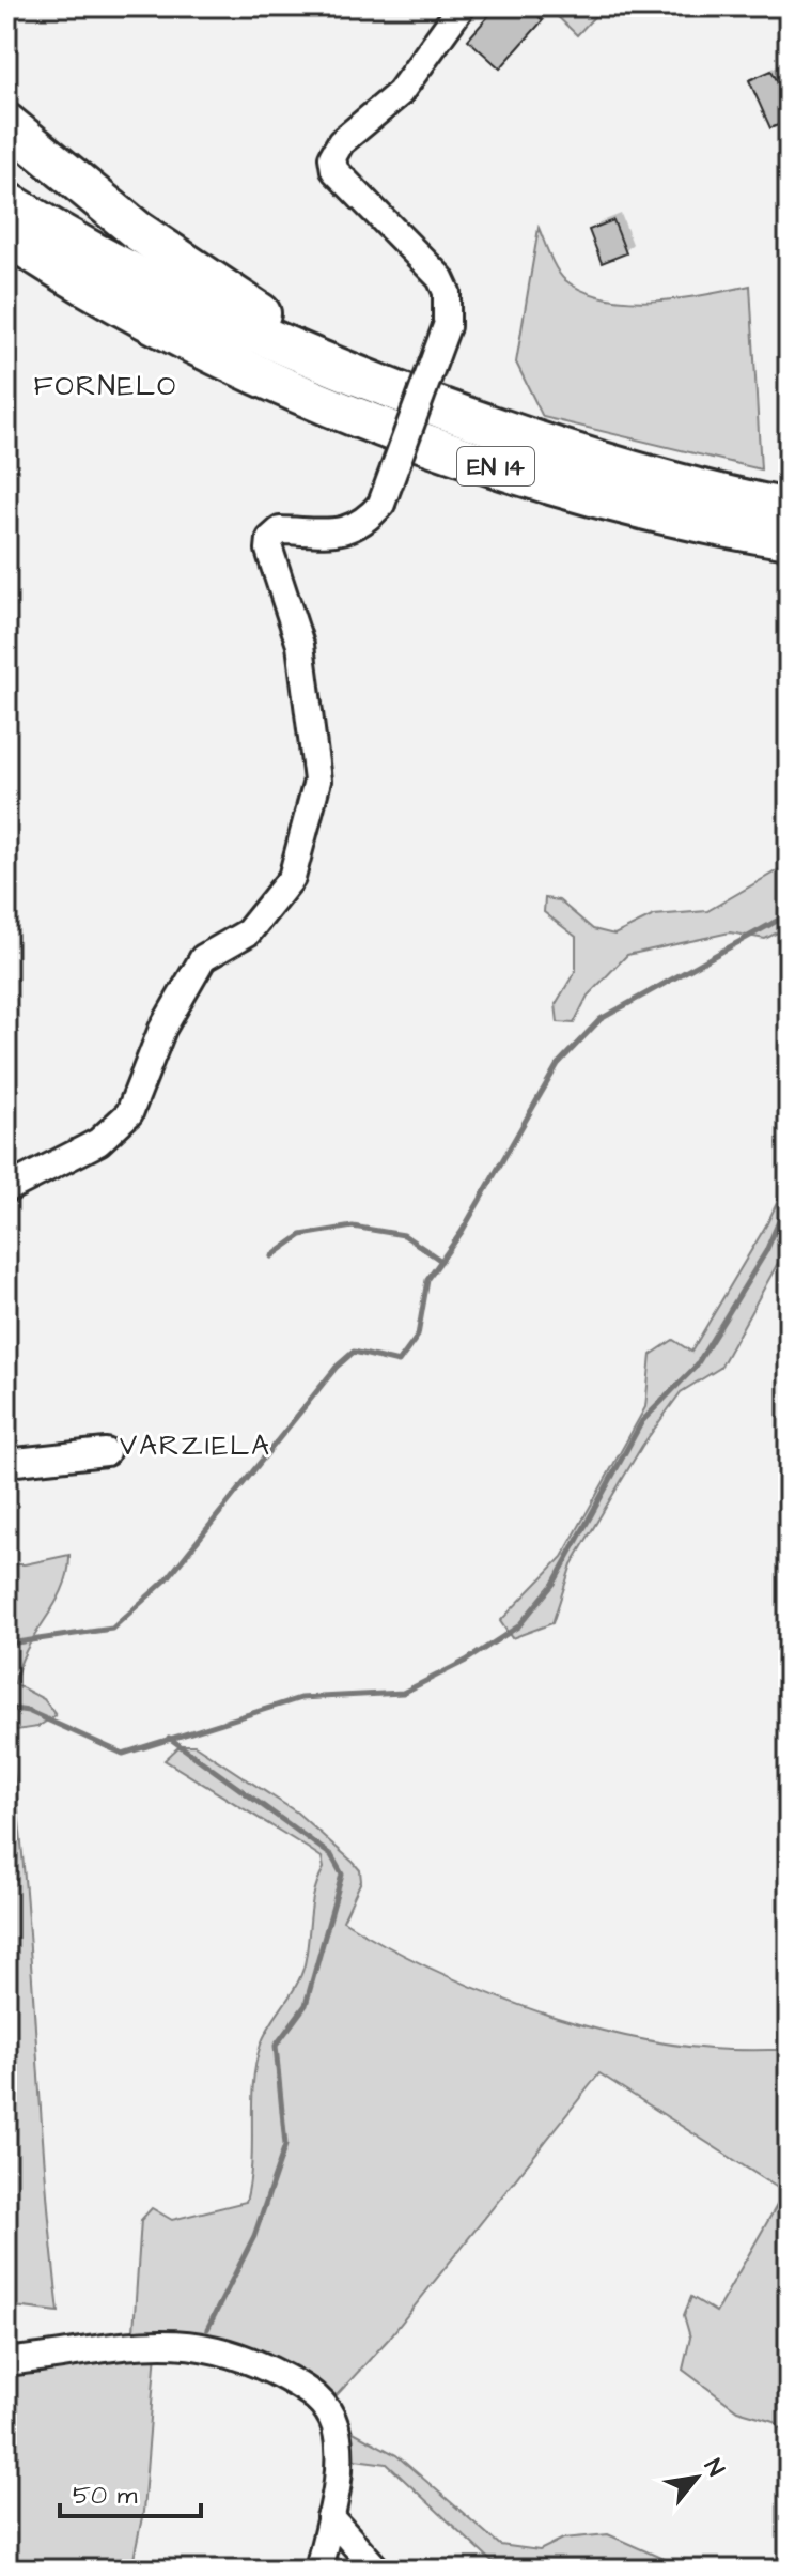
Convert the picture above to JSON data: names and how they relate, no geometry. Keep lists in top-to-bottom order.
{
  "streets": {
    "highway": ["EN 14"]
  },
  "districts": ["FORNELO", "VARZIELA"],
  "scale_bar": "50 m",
  "north": "top right"
}
